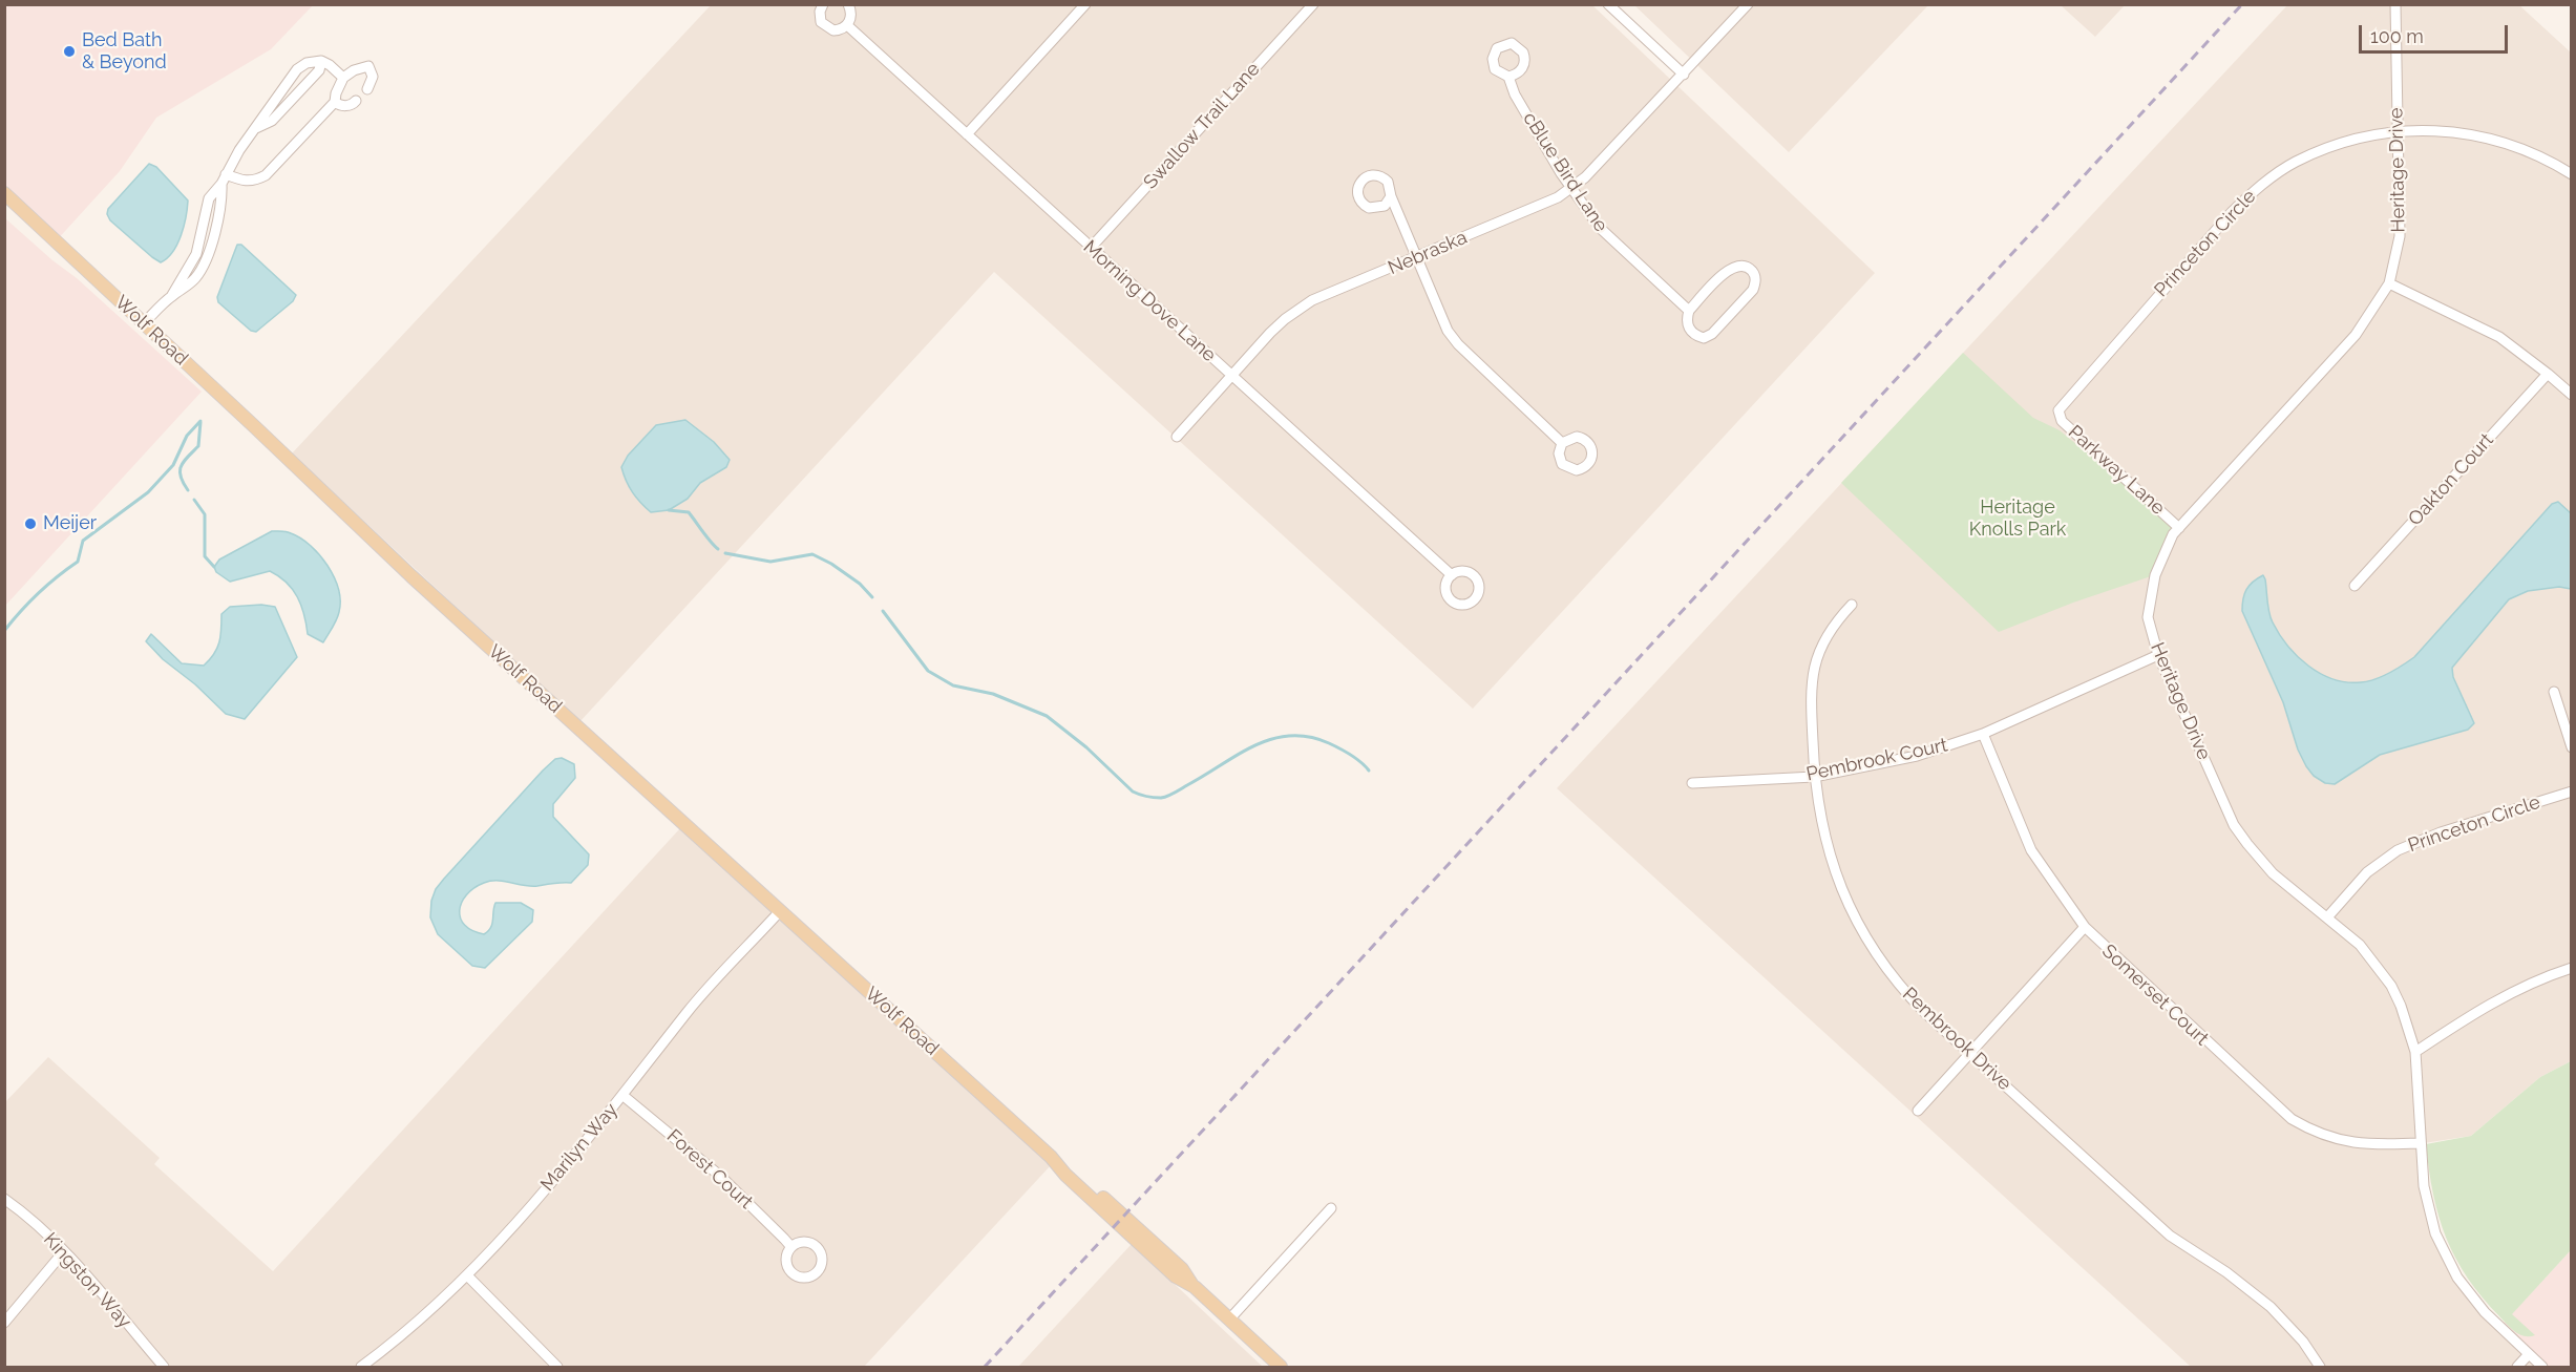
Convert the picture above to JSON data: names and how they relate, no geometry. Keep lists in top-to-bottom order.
{
  "streets": {
    "main road": ["Wolf Road"],
    "street": [
      "Swallow Trail Lane",
      "Heritage Drive",
      "cBlue Bird Lane",
      "Princeton Circle",
      "Nebraska",
      "Morning Dove Lane",
      "Parkway Lane",
      "Oakton Court",
      "Pembrook Court",
      "Somerset Court",
      "Pembrook Drive",
      "Marilyn Way",
      "Forest Court",
      "Kingston Way"
    ]
  },
  "crossings": [
    ["Swallow Trail Lane", "Morning Dove Lane"],
    ["Heritage Drive", "Princeton Circle"],
    ["Heritage Drive", "Parkway Lane"],
    ["Heritage Drive", "Pembrook Court"],
    ["Heritage Drive", "Somerset Court"],
    ["cBlue Bird Lane", "Nebraska"],
    ["Princeton Circle", "Parkway Lane"],
    ["Nebraska", "Morning Dove Lane"],
    ["Wolf Road", "Marilyn Way"],
    ["Pembrook Court", "Somerset Court"],
    ["Pembrook Court", "Pembrook Drive"],
    ["Marilyn Way", "Forest Court"]
  ],
  "parks": ["Heritage Knolls Park"],
  "places": ["Bed Bath & Beyond", "Meijer"],
  "scale_bar": "100 m"
}
